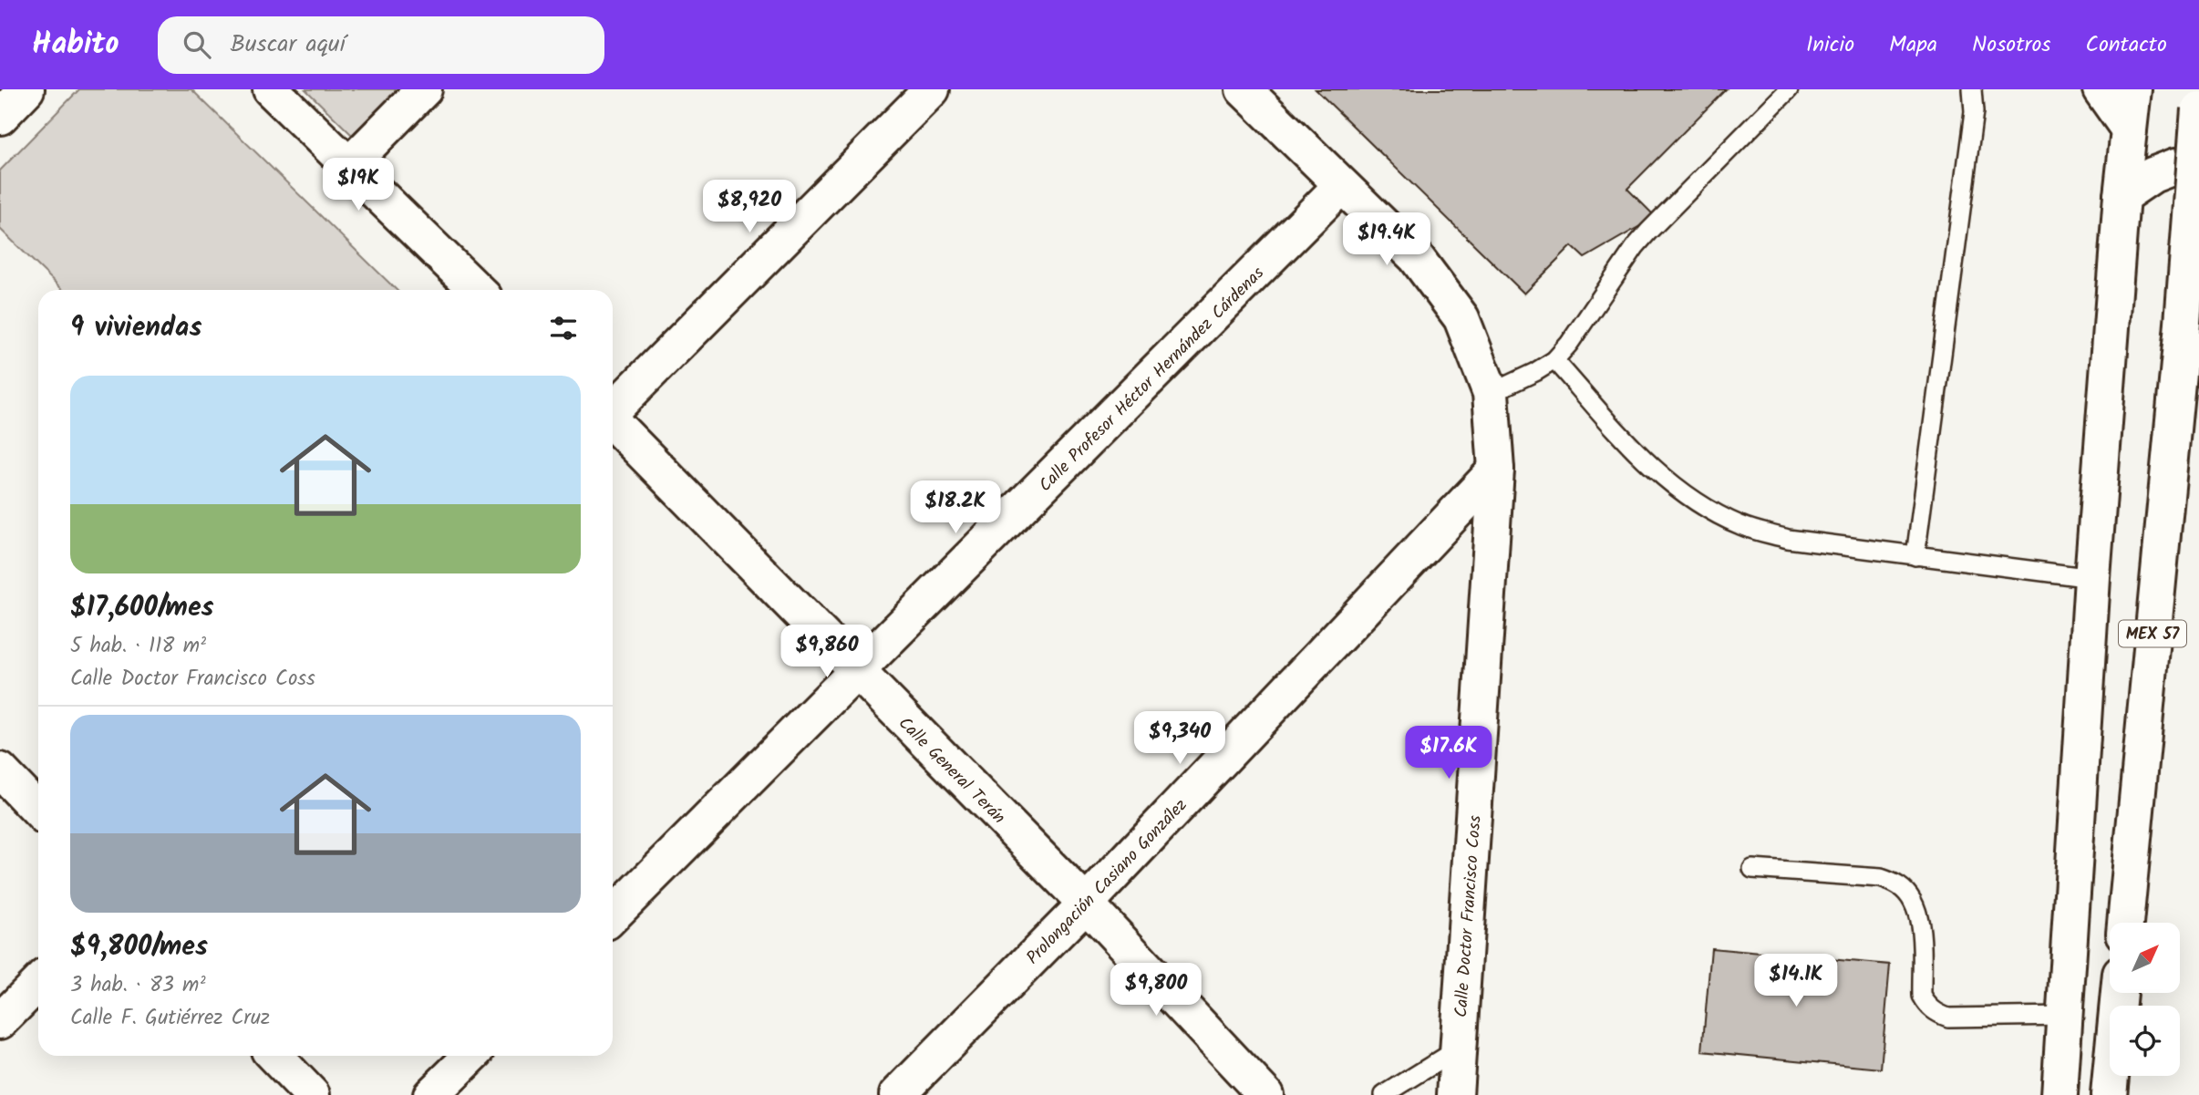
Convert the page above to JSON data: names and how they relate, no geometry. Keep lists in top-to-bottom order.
{
  "streets": {
    "street": [
      "Calle Profesor Héctor Hernández Cárdenas",
      "MEX 57",
      "Calle General Terán",
      "Prolongación Casiano González",
      "Calle Doctor Francisco Coss"
    ]
  },
  "crossings": [
    ["Calle Profesor Héctor Hernández Cárdenas", "Calle General Terán"],
    ["Calle Profesor Héctor Hernández Cárdenas", "Calle Doctor Francisco Coss"],
    ["Calle General Terán", "Prolongación Casiano González"],
    ["Prolongación Casiano González", "Calle Doctor Francisco Coss"]
  ],
  "north": "top right",
  "page": {
    "header": "Habito",
    "search": "Buscar aquí",
    "nav": [
      "Inicio",
      "Mapa",
      "Nosotros",
      "Contacto"
    ],
    "price": [
      "$19K",
      "$8,920",
      "$19.4K",
      "$18.2K",
      "$9,860",
      "$9,340",
      "$17.6K",
      "$14.1K",
      "$9,800"
    ],
    "heading": "9 viviendas",
    "list": [
      {
        "name": "$17,600/mes",
        "note": "5 hab. · 118 m² · Calle Doctor Francisco Coss"
      },
      {
        "name": "$9,800/mes",
        "note": "3 hab. · 83 m² · Calle F. Gutiérrez Cruz"
      }
    ]
  }
}
